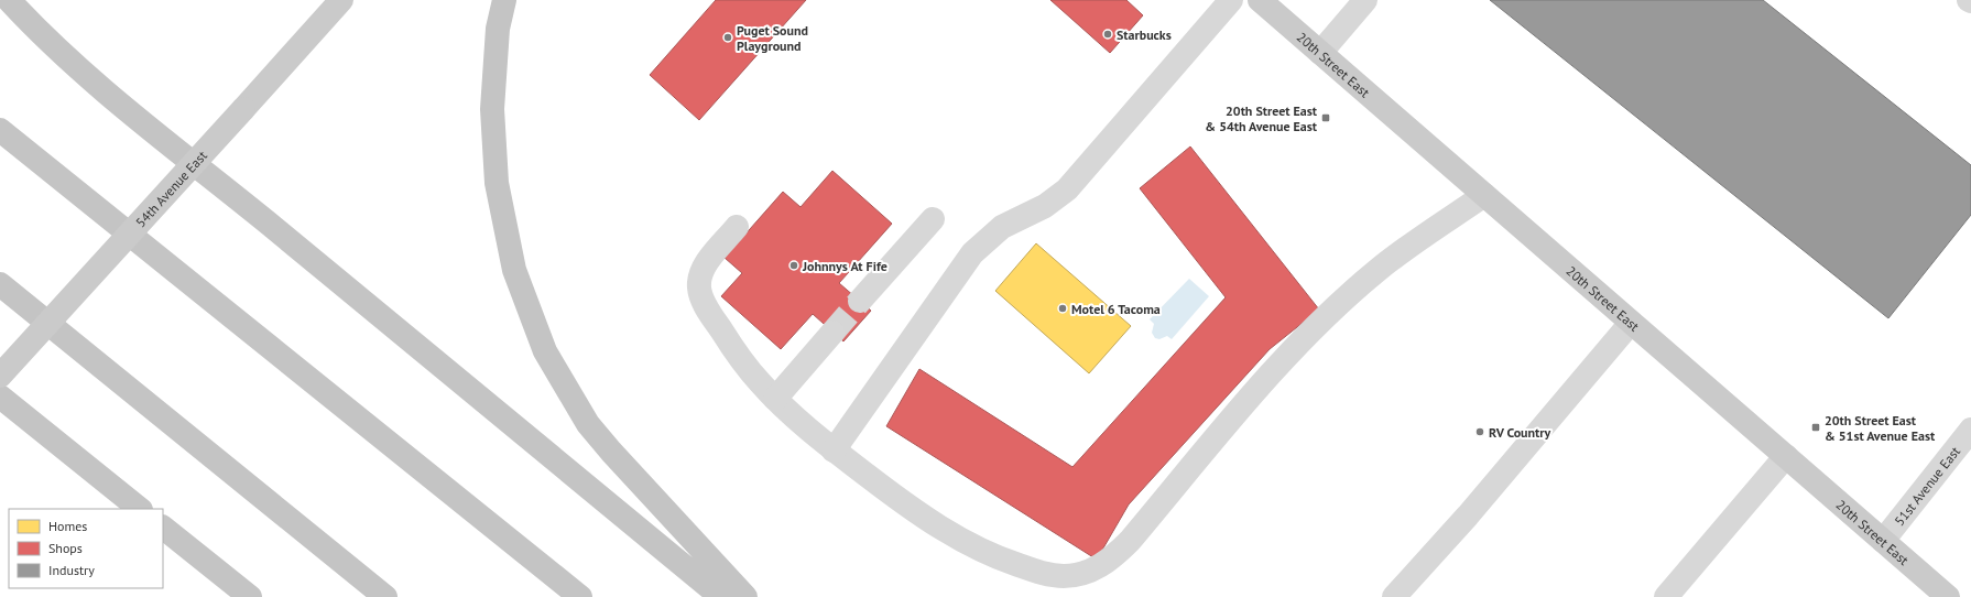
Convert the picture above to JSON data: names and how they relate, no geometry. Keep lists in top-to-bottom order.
{
  "streets": {
    "main road": ["20th Street East", "54th Avenue East"],
    "street": ["51st Avenue East"]
  },
  "crossings": [
    ["20th Street East", "51st Avenue East"]
  ],
  "places": {
    "other": [
      "Starbucks",
      "Puget Sound Playground",
      "Johnnys At Fife",
      "Motel 6 Tacoma",
      "RV Country"
    ],
    "transit": ["20th Street East & 54th Avenue East", "20th Street East & 51st Avenue East"]
  },
  "legend": ["Homes", "Shops", "Industry"]
}
